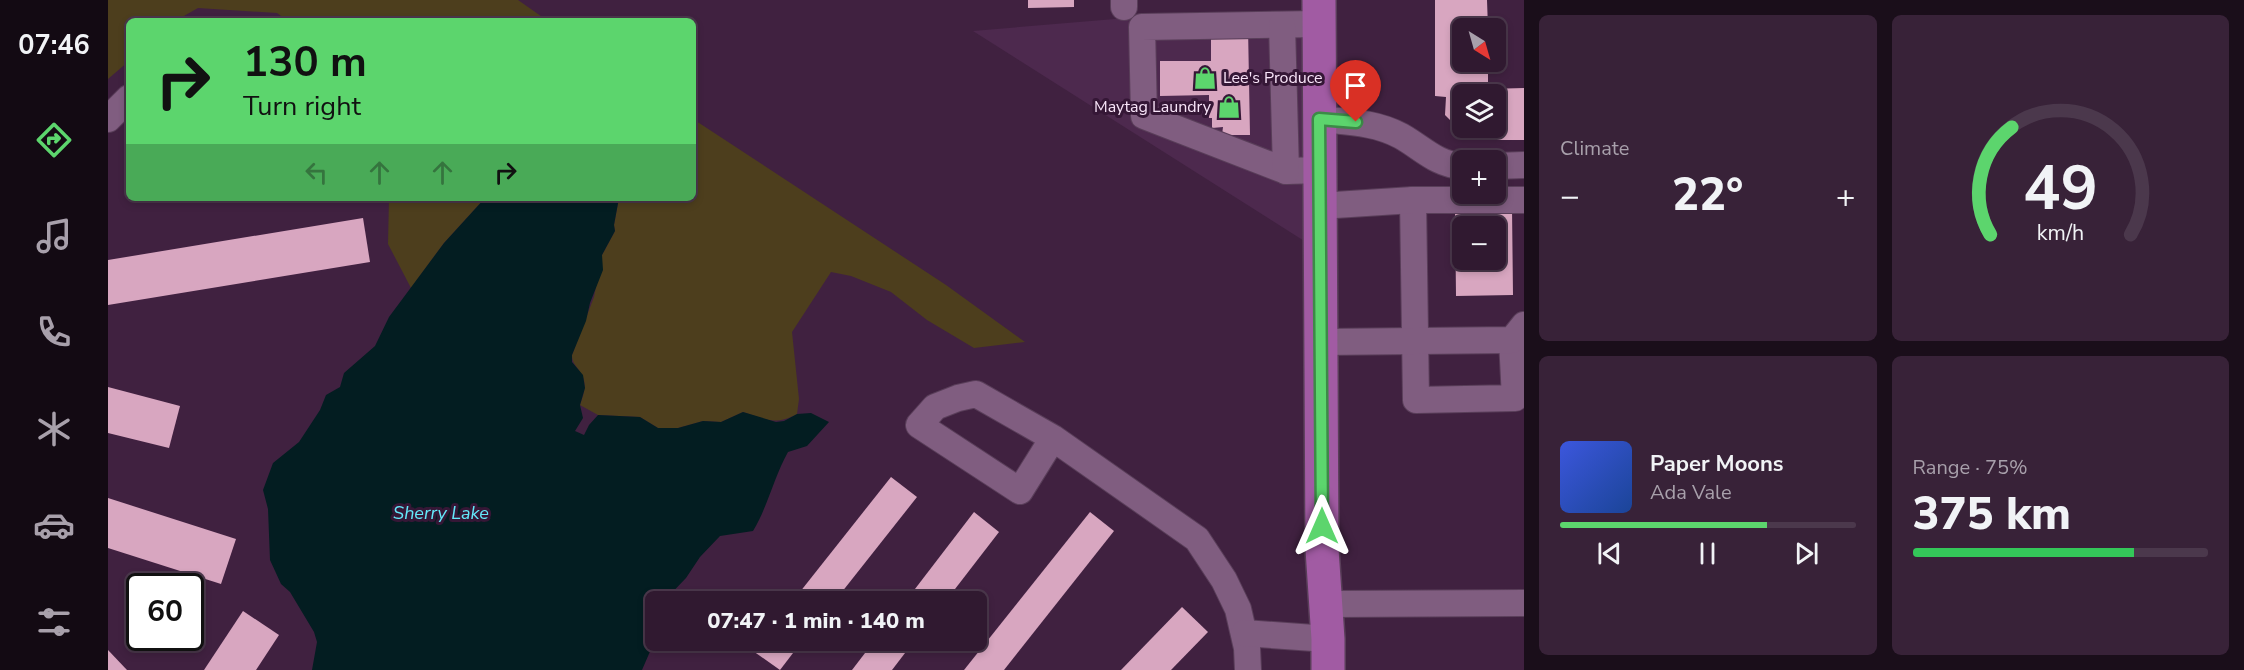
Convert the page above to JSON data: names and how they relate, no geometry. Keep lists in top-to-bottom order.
{
  "water": ["Sherry Lake"],
  "places": {
    "shop": ["Lee's Produce", "Maytag Laundry"]
  },
  "north": "bottom right",
  "page": {
    "tabs": "07:46",
    "tile": [
      "Climate",
      ["Range · 75%", "375 km"]
    ],
    "map_buttons": ["+", "−"],
    "turn": ["130 m", "Turn right"],
    "heat": ["−", "22°", "+"],
    "song": ["Paper Moons", "Ada Vale"],
    "limit": "60",
    "trip": "07:47 · 1 min · 140 m",
    "gauge": ["49", "km/h"]
  }
}
